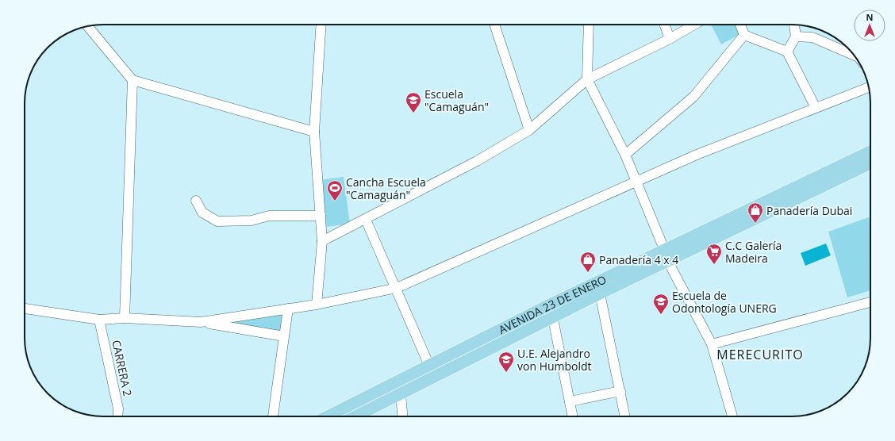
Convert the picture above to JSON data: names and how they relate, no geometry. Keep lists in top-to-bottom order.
{
  "streets": {
    "main road": ["AVENIDA 23 DE ENERO"],
    "street": ["CARRERA 2"]
  },
  "districts": ["MERECURITO"],
  "places": {
    "school or university": ["Escuela \"Camaguán\"", "Escuela de Odontología UNERG", "U.E. Alejandro von Humboldt"],
    "sports": ["Cancha Escuela \"Camaguán\""],
    "shop": ["Panadería Dubai", "Panadería 4 x 4"],
    "supermarket": ["C.C Galería Madeira"]
  },
  "north": "top"
}
